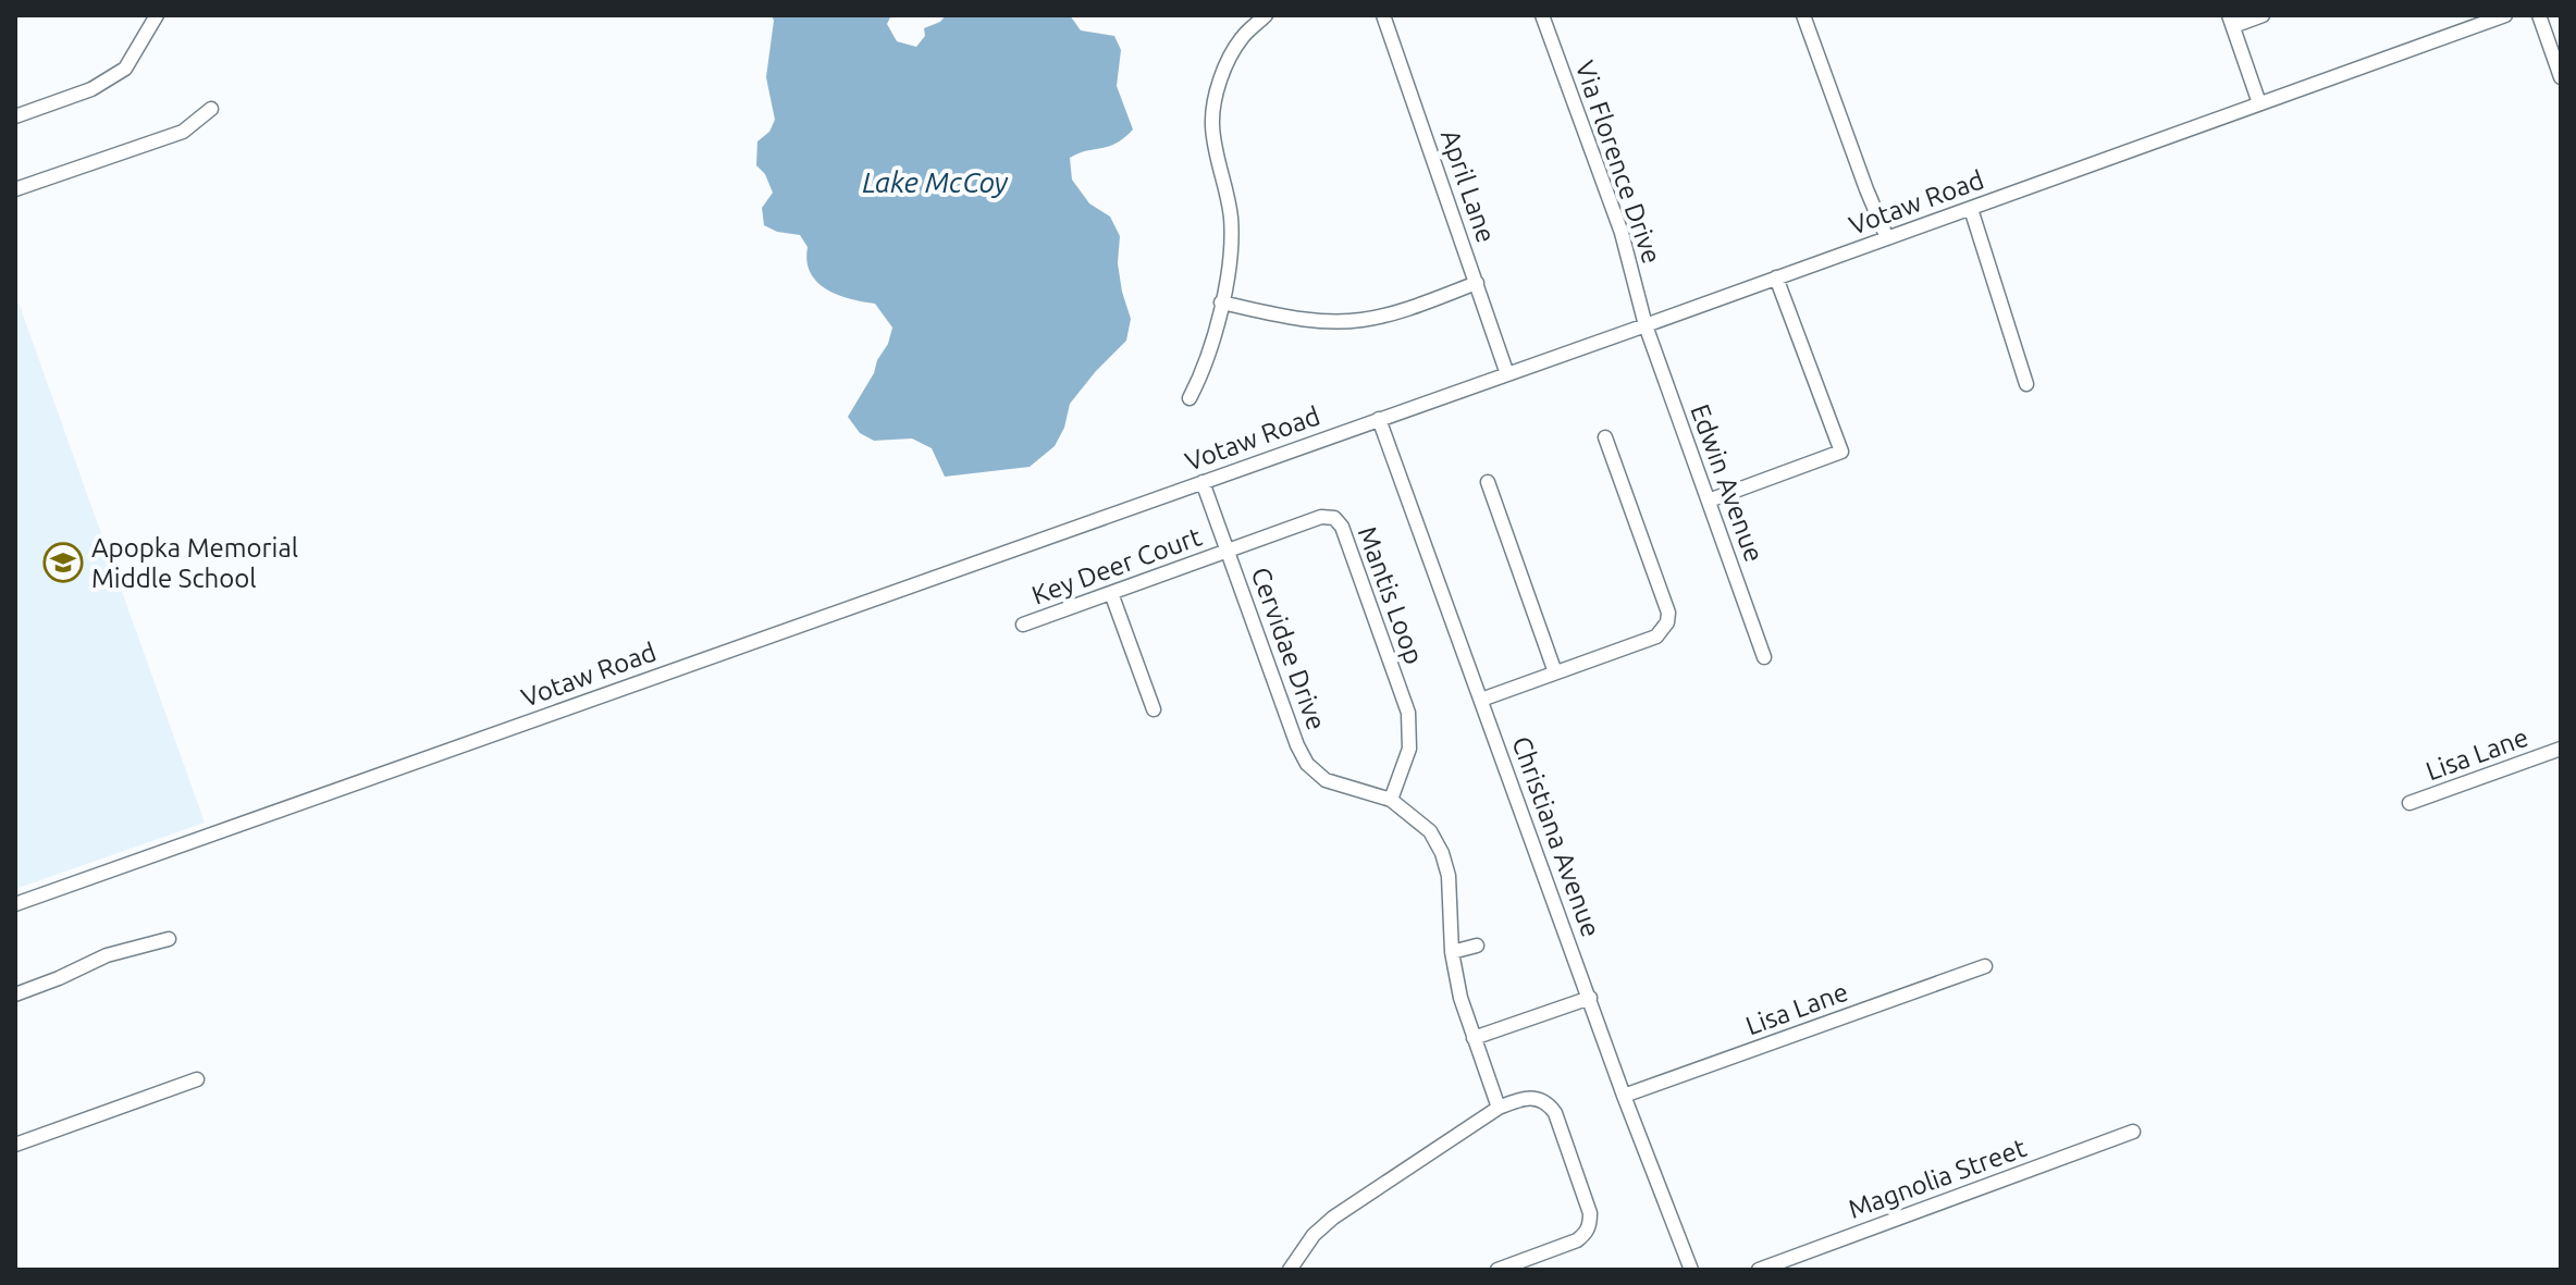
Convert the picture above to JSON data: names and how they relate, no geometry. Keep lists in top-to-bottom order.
{
  "streets": {
    "street": [
      "Via Florence Drive",
      "April Lane",
      "Votaw Road",
      "Edwin Avenue",
      "Key Deer Court",
      "Mantis Loop",
      "Cervidae Drive",
      "Lisa Lane",
      "Christiana Avenue",
      "Magnolia Street"
    ]
  },
  "crossings": [
    ["Via Florence Drive", "Votaw Road"],
    ["Via Florence Drive", "Edwin Avenue"],
    ["April Lane", "Votaw Road"],
    ["Votaw Road", "Edwin Avenue"],
    ["Votaw Road", "Cervidae Drive"],
    ["Votaw Road", "Christiana Avenue"],
    ["Key Deer Court", "Mantis Loop"],
    ["Key Deer Court", "Cervidae Drive"],
    ["Mantis Loop", "Cervidae Drive"],
    ["Lisa Lane", "Christiana Avenue"]
  ],
  "water": ["Lake McCoy"],
  "places": {
    "school or university": ["Apopka Memorial Middle School"]
  }
}
